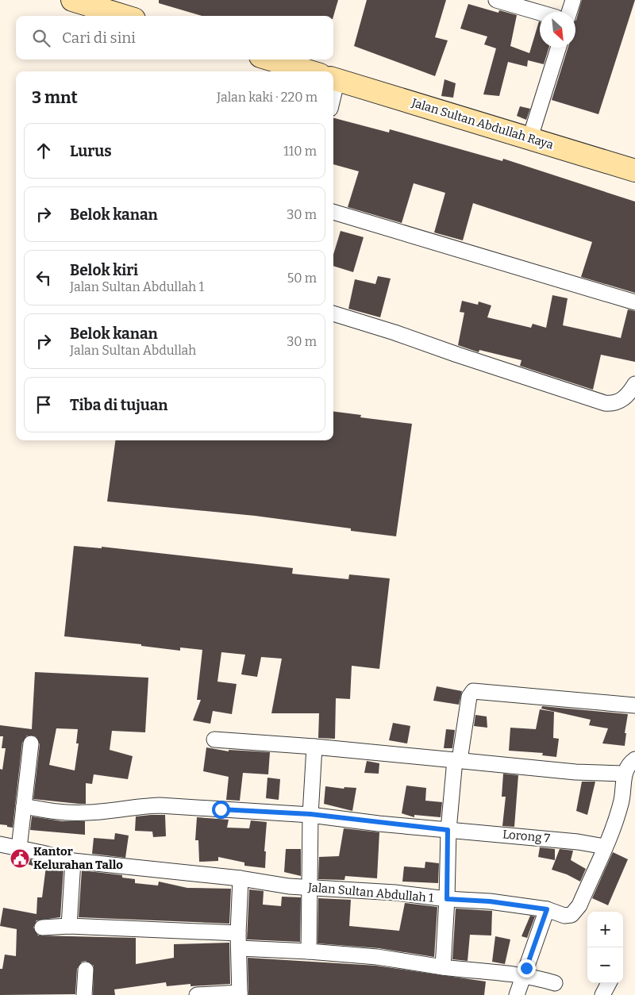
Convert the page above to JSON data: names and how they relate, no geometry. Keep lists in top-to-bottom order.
{
  "streets": {
    "main road": ["Jalan Sultan Abdullah Raya"],
    "street": ["Lorong 7", "Jalan Sultan Abdullah 1"]
  },
  "crossings": [
    ["Lorong 7", "Jalan Sultan Abdullah 1"]
  ],
  "places": {
    "public building": ["Kantor Kelurahan Tallo"]
  },
  "north": "bottom right",
  "page": {
    "search": "Cari di sini",
    "heading": ["3 mnt", "Jalan kaki · 220 m"],
    "list": [
      ["Lurus", "110 m"],
      ["Belok kanan", "30 m"],
      ["Belok kiri", "Jalan Sultan Abdullah 1", "50 m"],
      ["Belok kanan", "Jalan Sultan Abdullah", "30 m"],
      "Tiba di tujuan"
    ],
    "map_buttons": ["+", "−"]
  }
}
